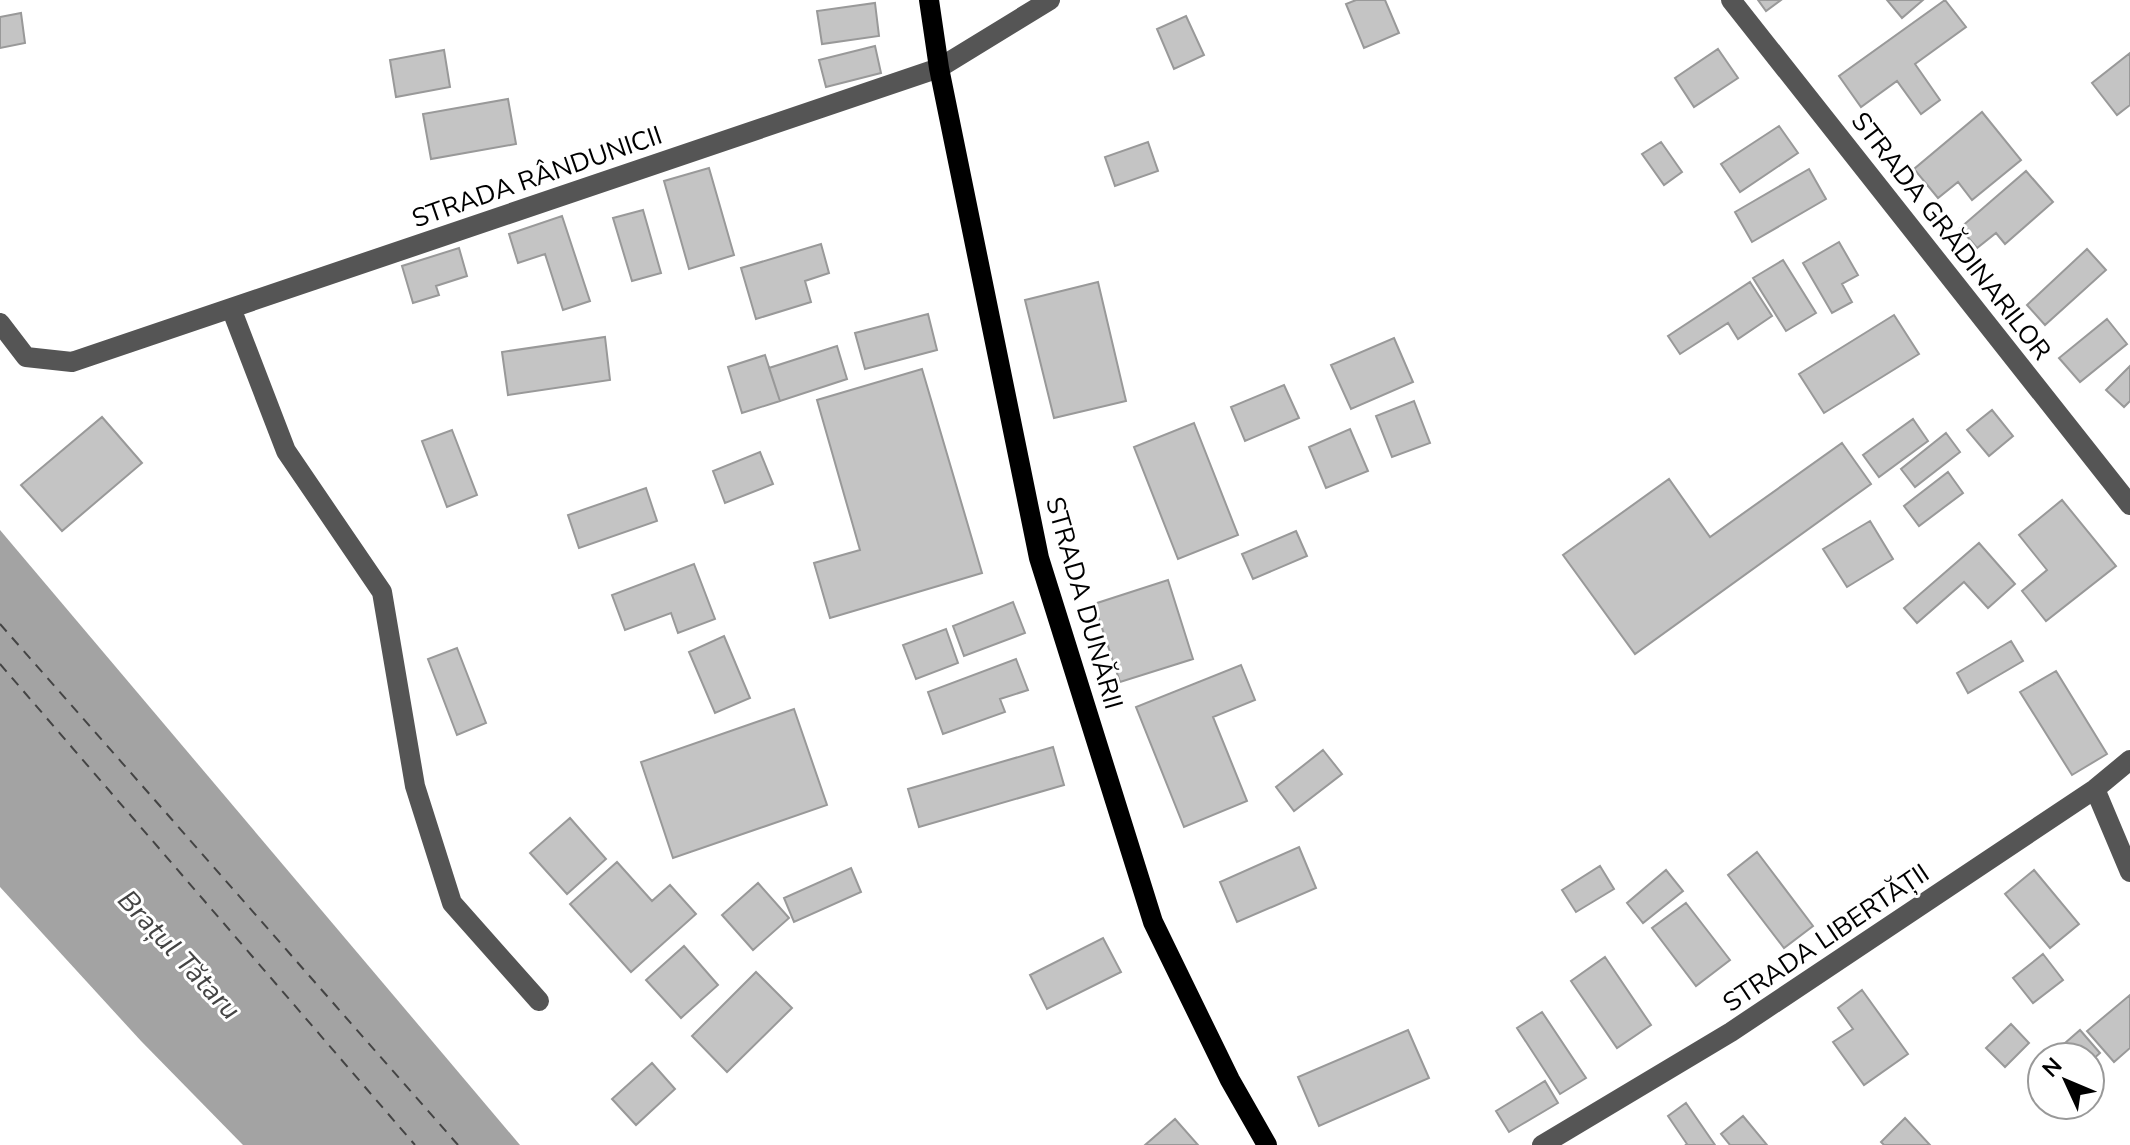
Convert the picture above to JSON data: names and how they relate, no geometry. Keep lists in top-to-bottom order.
{
  "streets": {
    "main road": ["STRADA DUNĂRII"],
    "street": ["STRADA RÂNDUNICII", "STRADA GRĂDINARILOR", "STRADA LIBERTĂȚII"]
  },
  "crossings": [
    ["STRADA RÂNDUNICII", "STRADA DUNĂRII"]
  ],
  "water": ["Brațul Tătaru"],
  "north": "top left"
}
